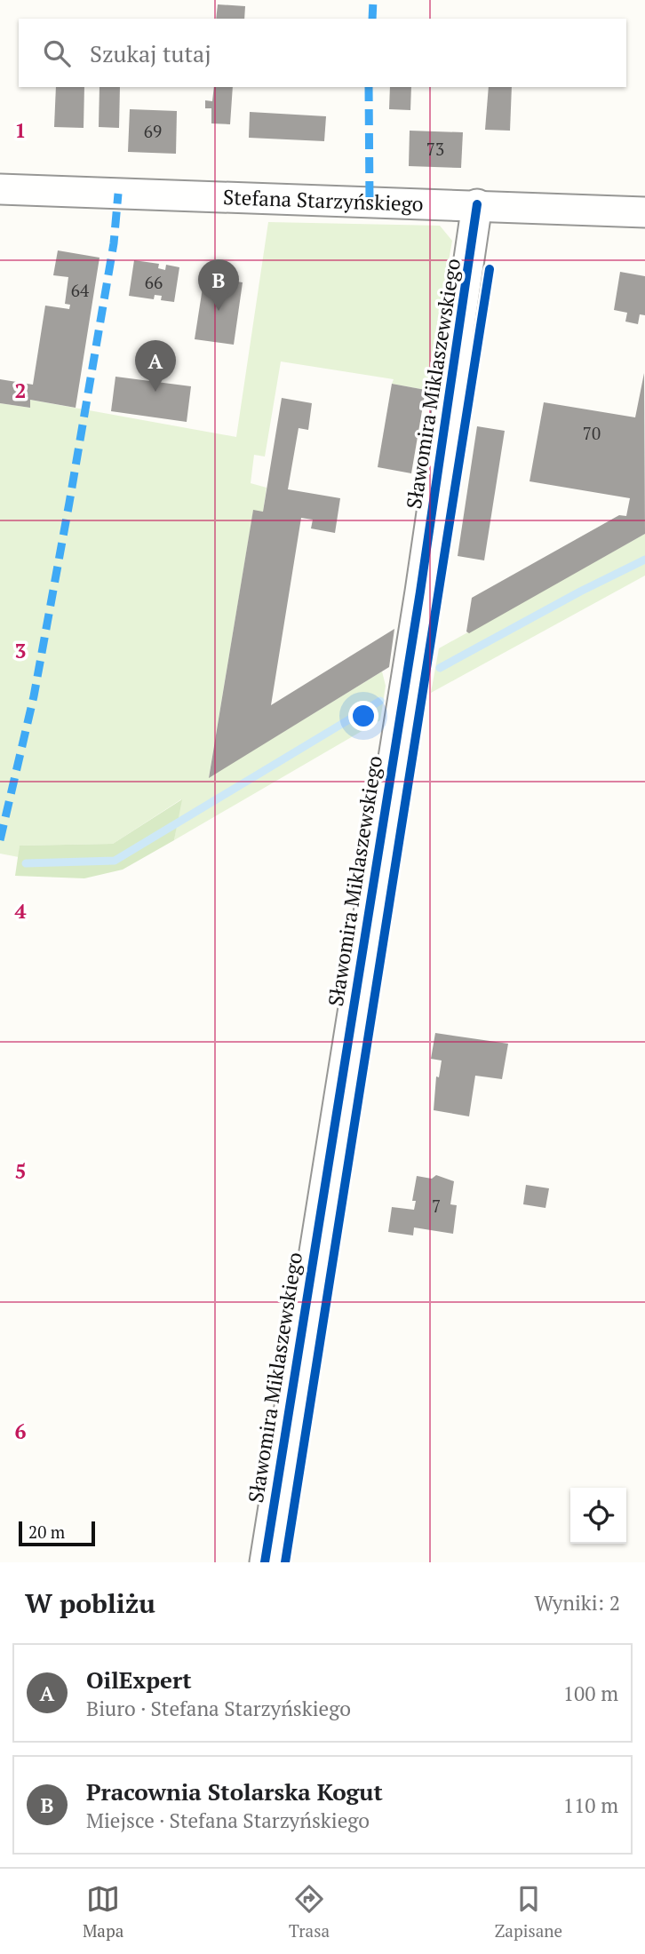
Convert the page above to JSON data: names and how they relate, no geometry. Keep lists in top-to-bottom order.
{
  "streets": {
    "street": ["Stefana Starzyńskiego", "Sławomira Miklaszewskiego"]
  },
  "crossings": [
    ["Stefana Starzyńskiego", "Sławomira Miklaszewskiego"]
  ],
  "house_numbers": [
    "69",
    "73",
    "66",
    "64",
    "70",
    "7"
  ],
  "scale_bar": "20 m",
  "page": {
    "search": "Szukaj tutaj",
    "pins": ["B", "A"],
    "scale": "20 m",
    "heading": ["W pobliżu", "Wyniki: 2"],
    "list": [
      {
        "mark": "A",
        "name": "OilExpert",
        "note": "Biuro · Stefana Starzyńskiego",
        "value": "100 m"
      },
      {
        "mark": "B",
        "name": "Pracownia Stolarska Kogut",
        "note": "Miejsce · Stefana Starzyńskiego",
        "value": "110 m"
      }
    ],
    "nav": ["Mapa", "Trasa", "Zapisane"]
  },
  "grid": {
    "rows": [
      "1",
      "2",
      "3",
      "4",
      "5",
      "6"
    ]
  }
}
